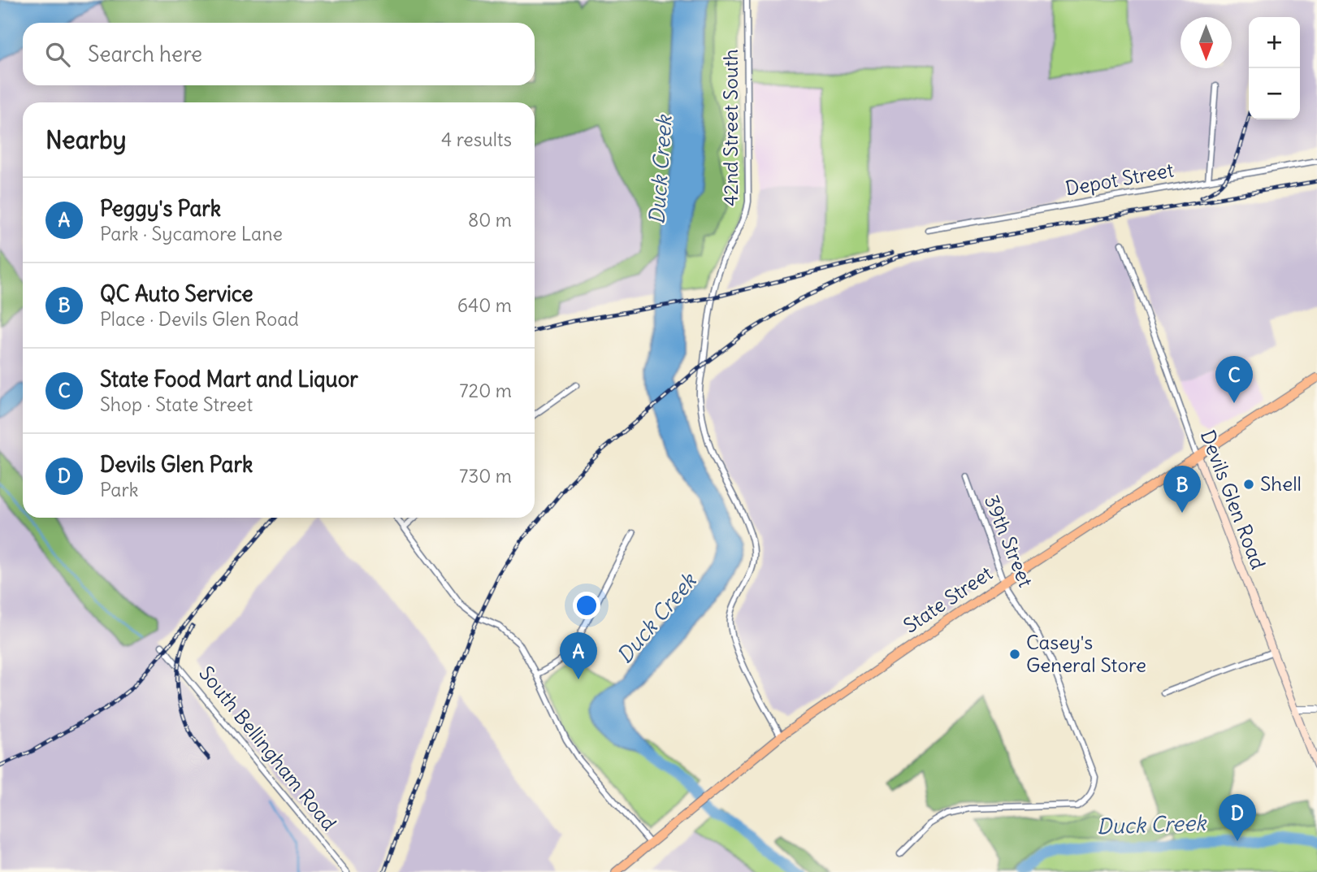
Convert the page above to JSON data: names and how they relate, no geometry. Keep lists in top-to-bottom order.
{
  "streets": {
    "main road": ["Devils Glen Road", "State Street"],
    "street": [
      "42nd Street South",
      "Depot Street",
      "39th Street",
      "South Bellingham Road"
    ]
  },
  "crossings": [
    ["42nd Street South", "State Street"],
    ["Devils Glen Road", "State Street"],
    ["39th Street", "State Street"]
  ],
  "water": ["Duck Creek"],
  "places": ["Shell", "Casey's General Store"],
  "north": "bottom",
  "page": {
    "map_buttons": ["+", "−"],
    "search": "Search here",
    "heading": ["Nearby", "4 results"],
    "list": [
      {
        "mark": "A",
        "name": "Peggy's Park",
        "note": "Park · Sycamore Lane",
        "value": "80 m"
      },
      {
        "mark": "B",
        "name": "QC Auto Service",
        "note": "Place · Devils Glen Road",
        "value": "640 m"
      },
      {
        "mark": "C",
        "name": "State Food Mart and Liquor",
        "note": "Shop · State Street",
        "value": "720 m"
      },
      {
        "mark": "D",
        "name": "Devils Glen Park",
        "note": "Park",
        "value": "730 m"
      }
    ],
    "pins": [
      "C",
      "B",
      "A",
      "D"
    ]
  }
}
